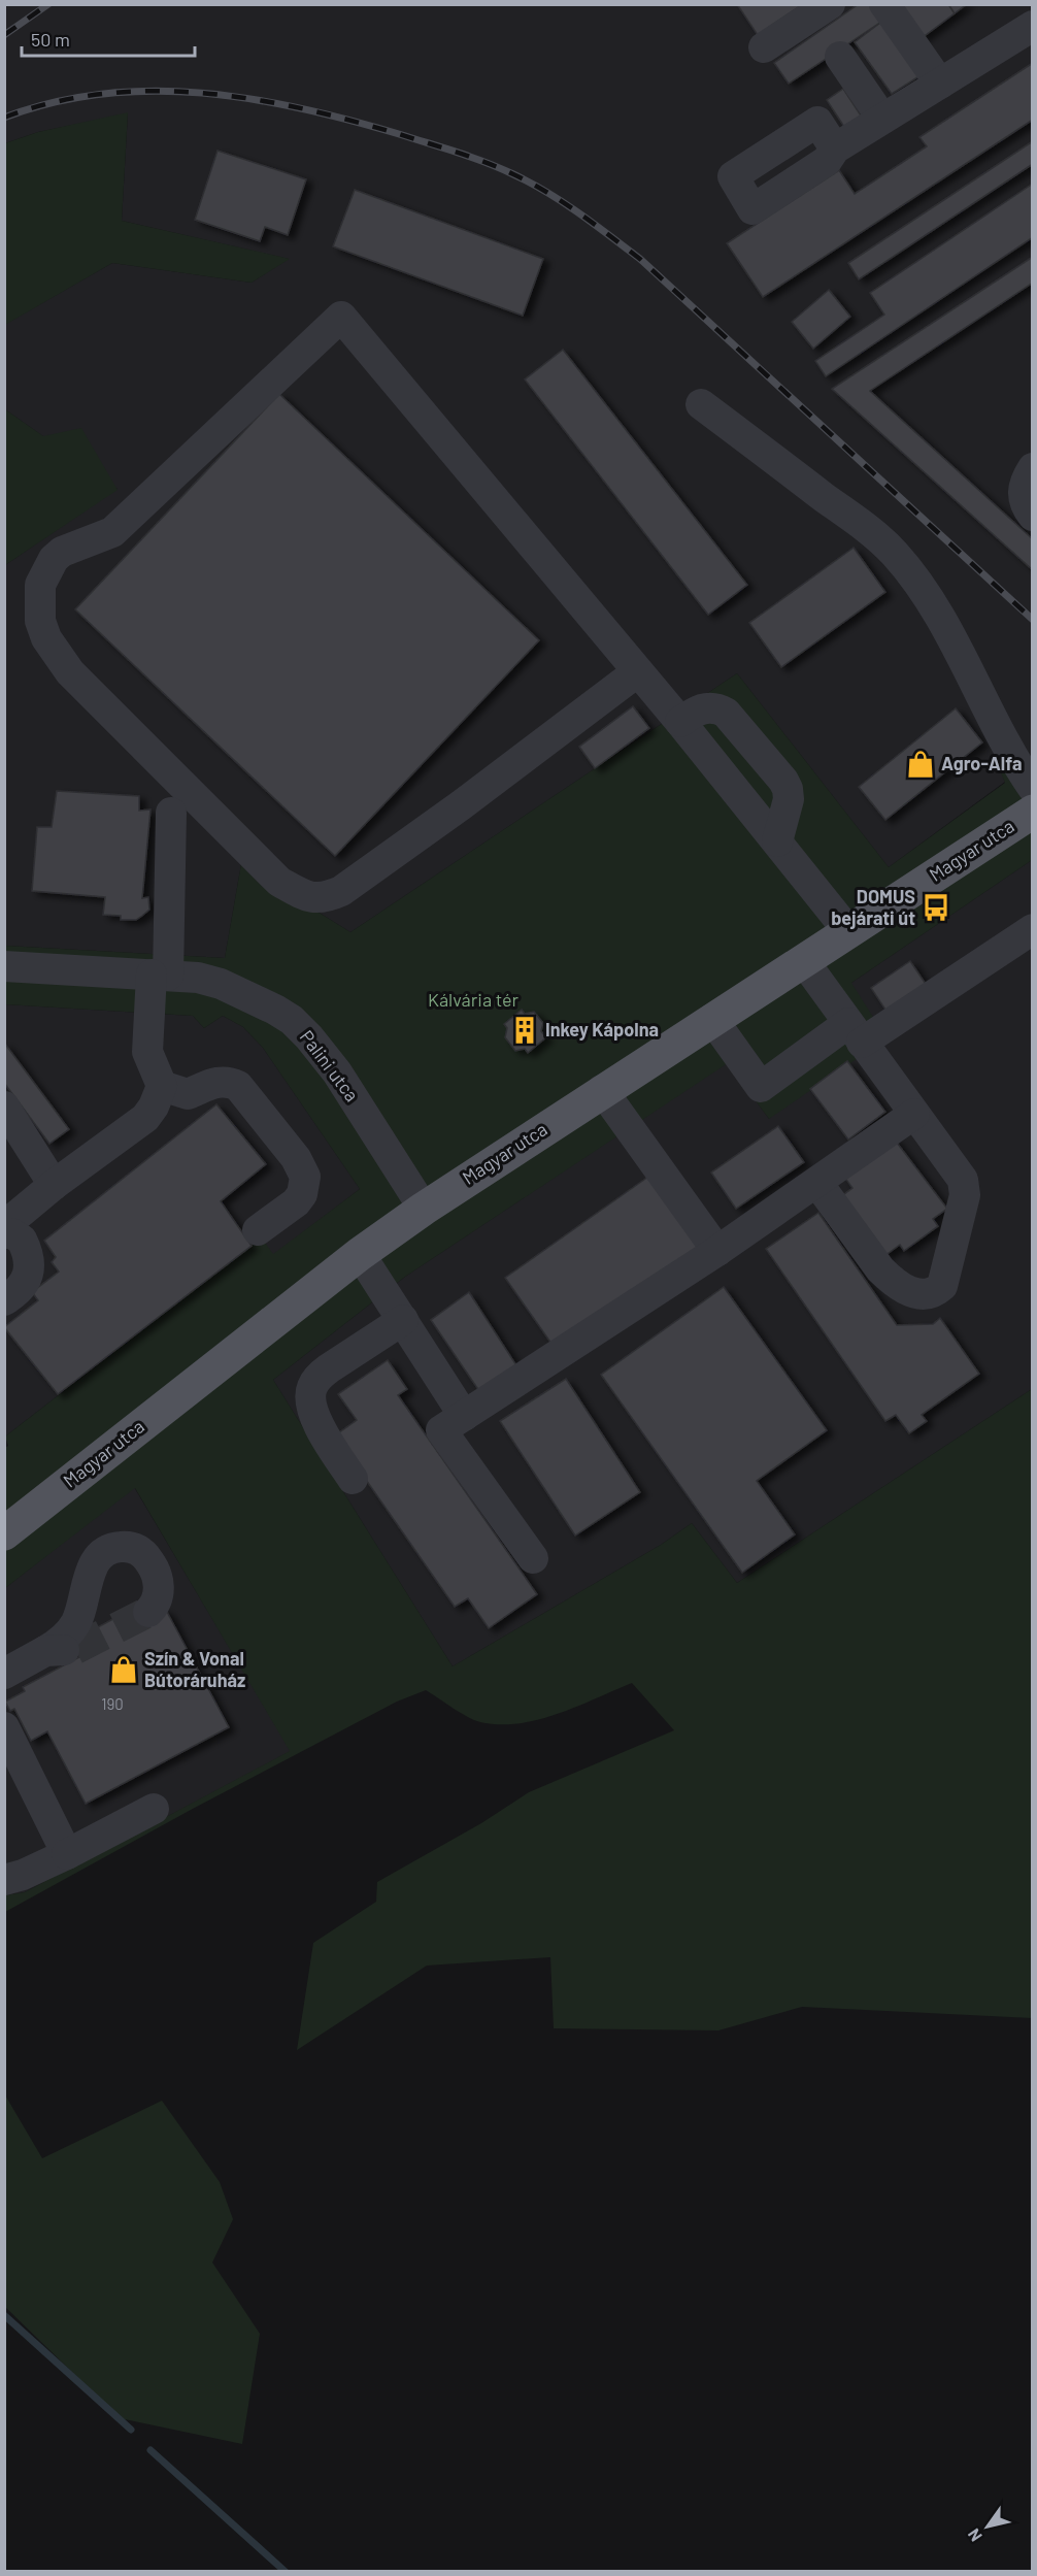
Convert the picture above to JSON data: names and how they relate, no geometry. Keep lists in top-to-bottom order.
{
  "streets": {
    "main road": ["Magyar utca"],
    "street": ["Palini utca"]
  },
  "crossings": [
    ["Magyar utca", "Palini utca"]
  ],
  "parks": ["Kálvária tér"],
  "places": {
    "shop": ["Agro-Alfa", "Szín & Vonal Bútoráruház"],
    "bus stop": ["DOMUS bejárati út"],
    "building": ["Inkey Kápolna"]
  },
  "house_numbers": ["190"],
  "scale_bar": "50 m",
  "north": "bottom left"
}
